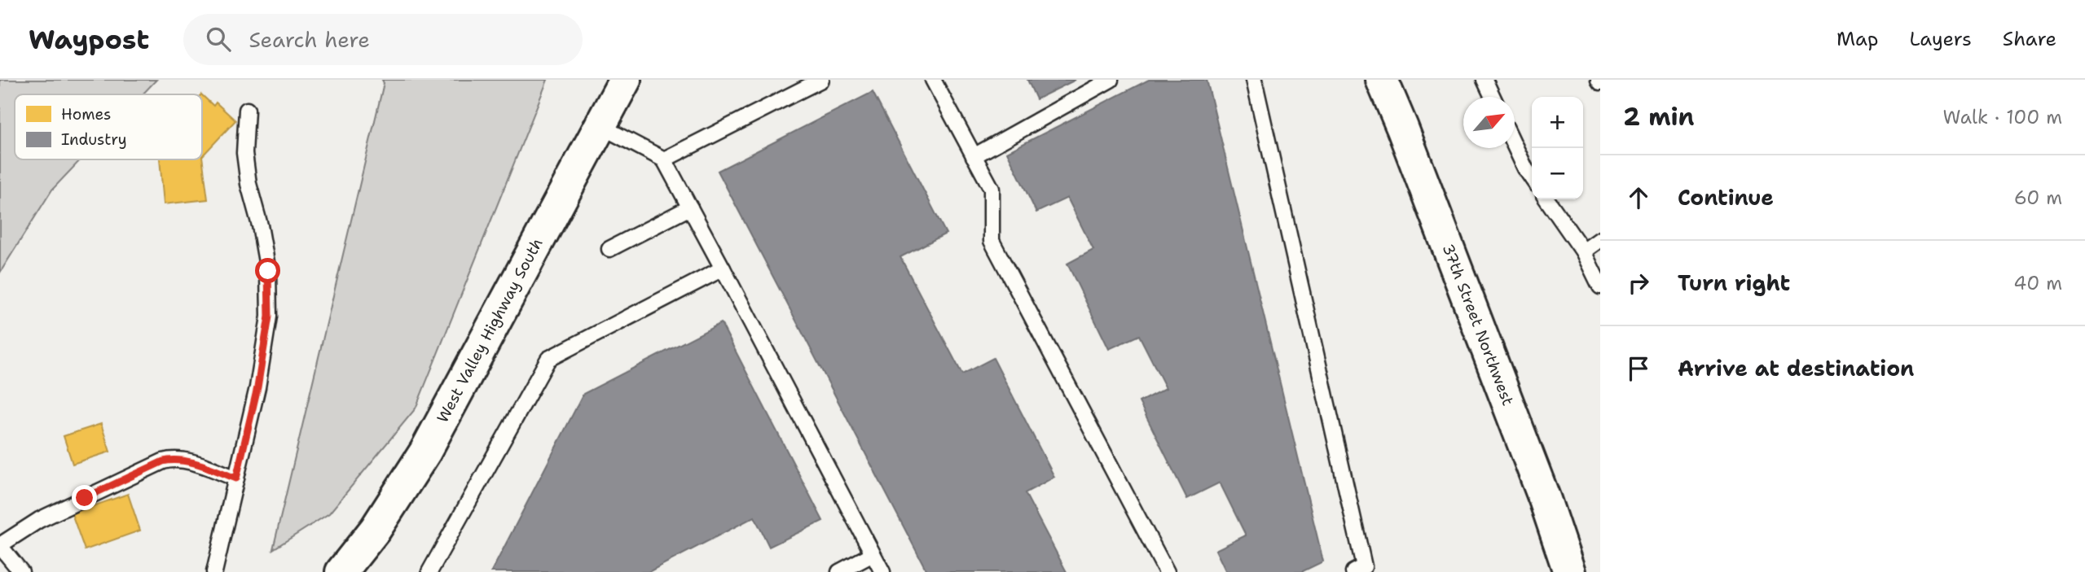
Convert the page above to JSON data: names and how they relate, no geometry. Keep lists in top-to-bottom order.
{
  "streets": {
    "main road": ["37th Street Northwest", "West Valley Highway South"]
  },
  "legend": ["Homes", "Industry"],
  "north": "top right",
  "page": {
    "header": "Waypost",
    "search": "Search here",
    "nav": ["Map", "Layers", "Share"],
    "heading": ["2 min", "Walk · 100 m"],
    "map_buttons": ["+", "−"],
    "list": [
      ["Continue", "60 m"],
      ["Turn right", "40 m"],
      "Arrive at destination"
    ]
  }
}
